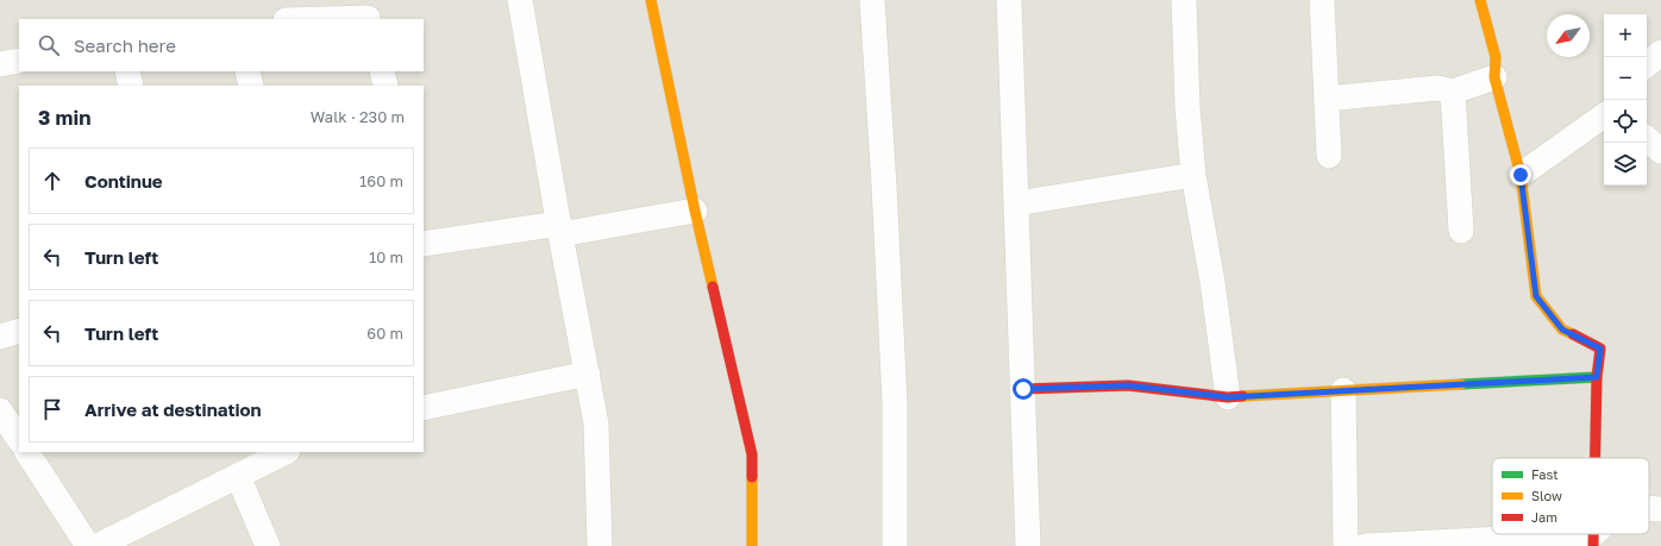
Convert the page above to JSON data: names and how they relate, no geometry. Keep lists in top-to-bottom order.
{
  "legend": ["Fast", "Slow", "Jam"],
  "north": "bottom left",
  "page": {
    "map_buttons": ["+", "−"],
    "search": "Search here",
    "heading": ["3 min", "Walk · 230 m"],
    "list": [
      ["Continue", "160 m"],
      ["Turn left", "10 m"],
      ["Turn left", "60 m"],
      "Arrive at destination"
    ]
  }
}
